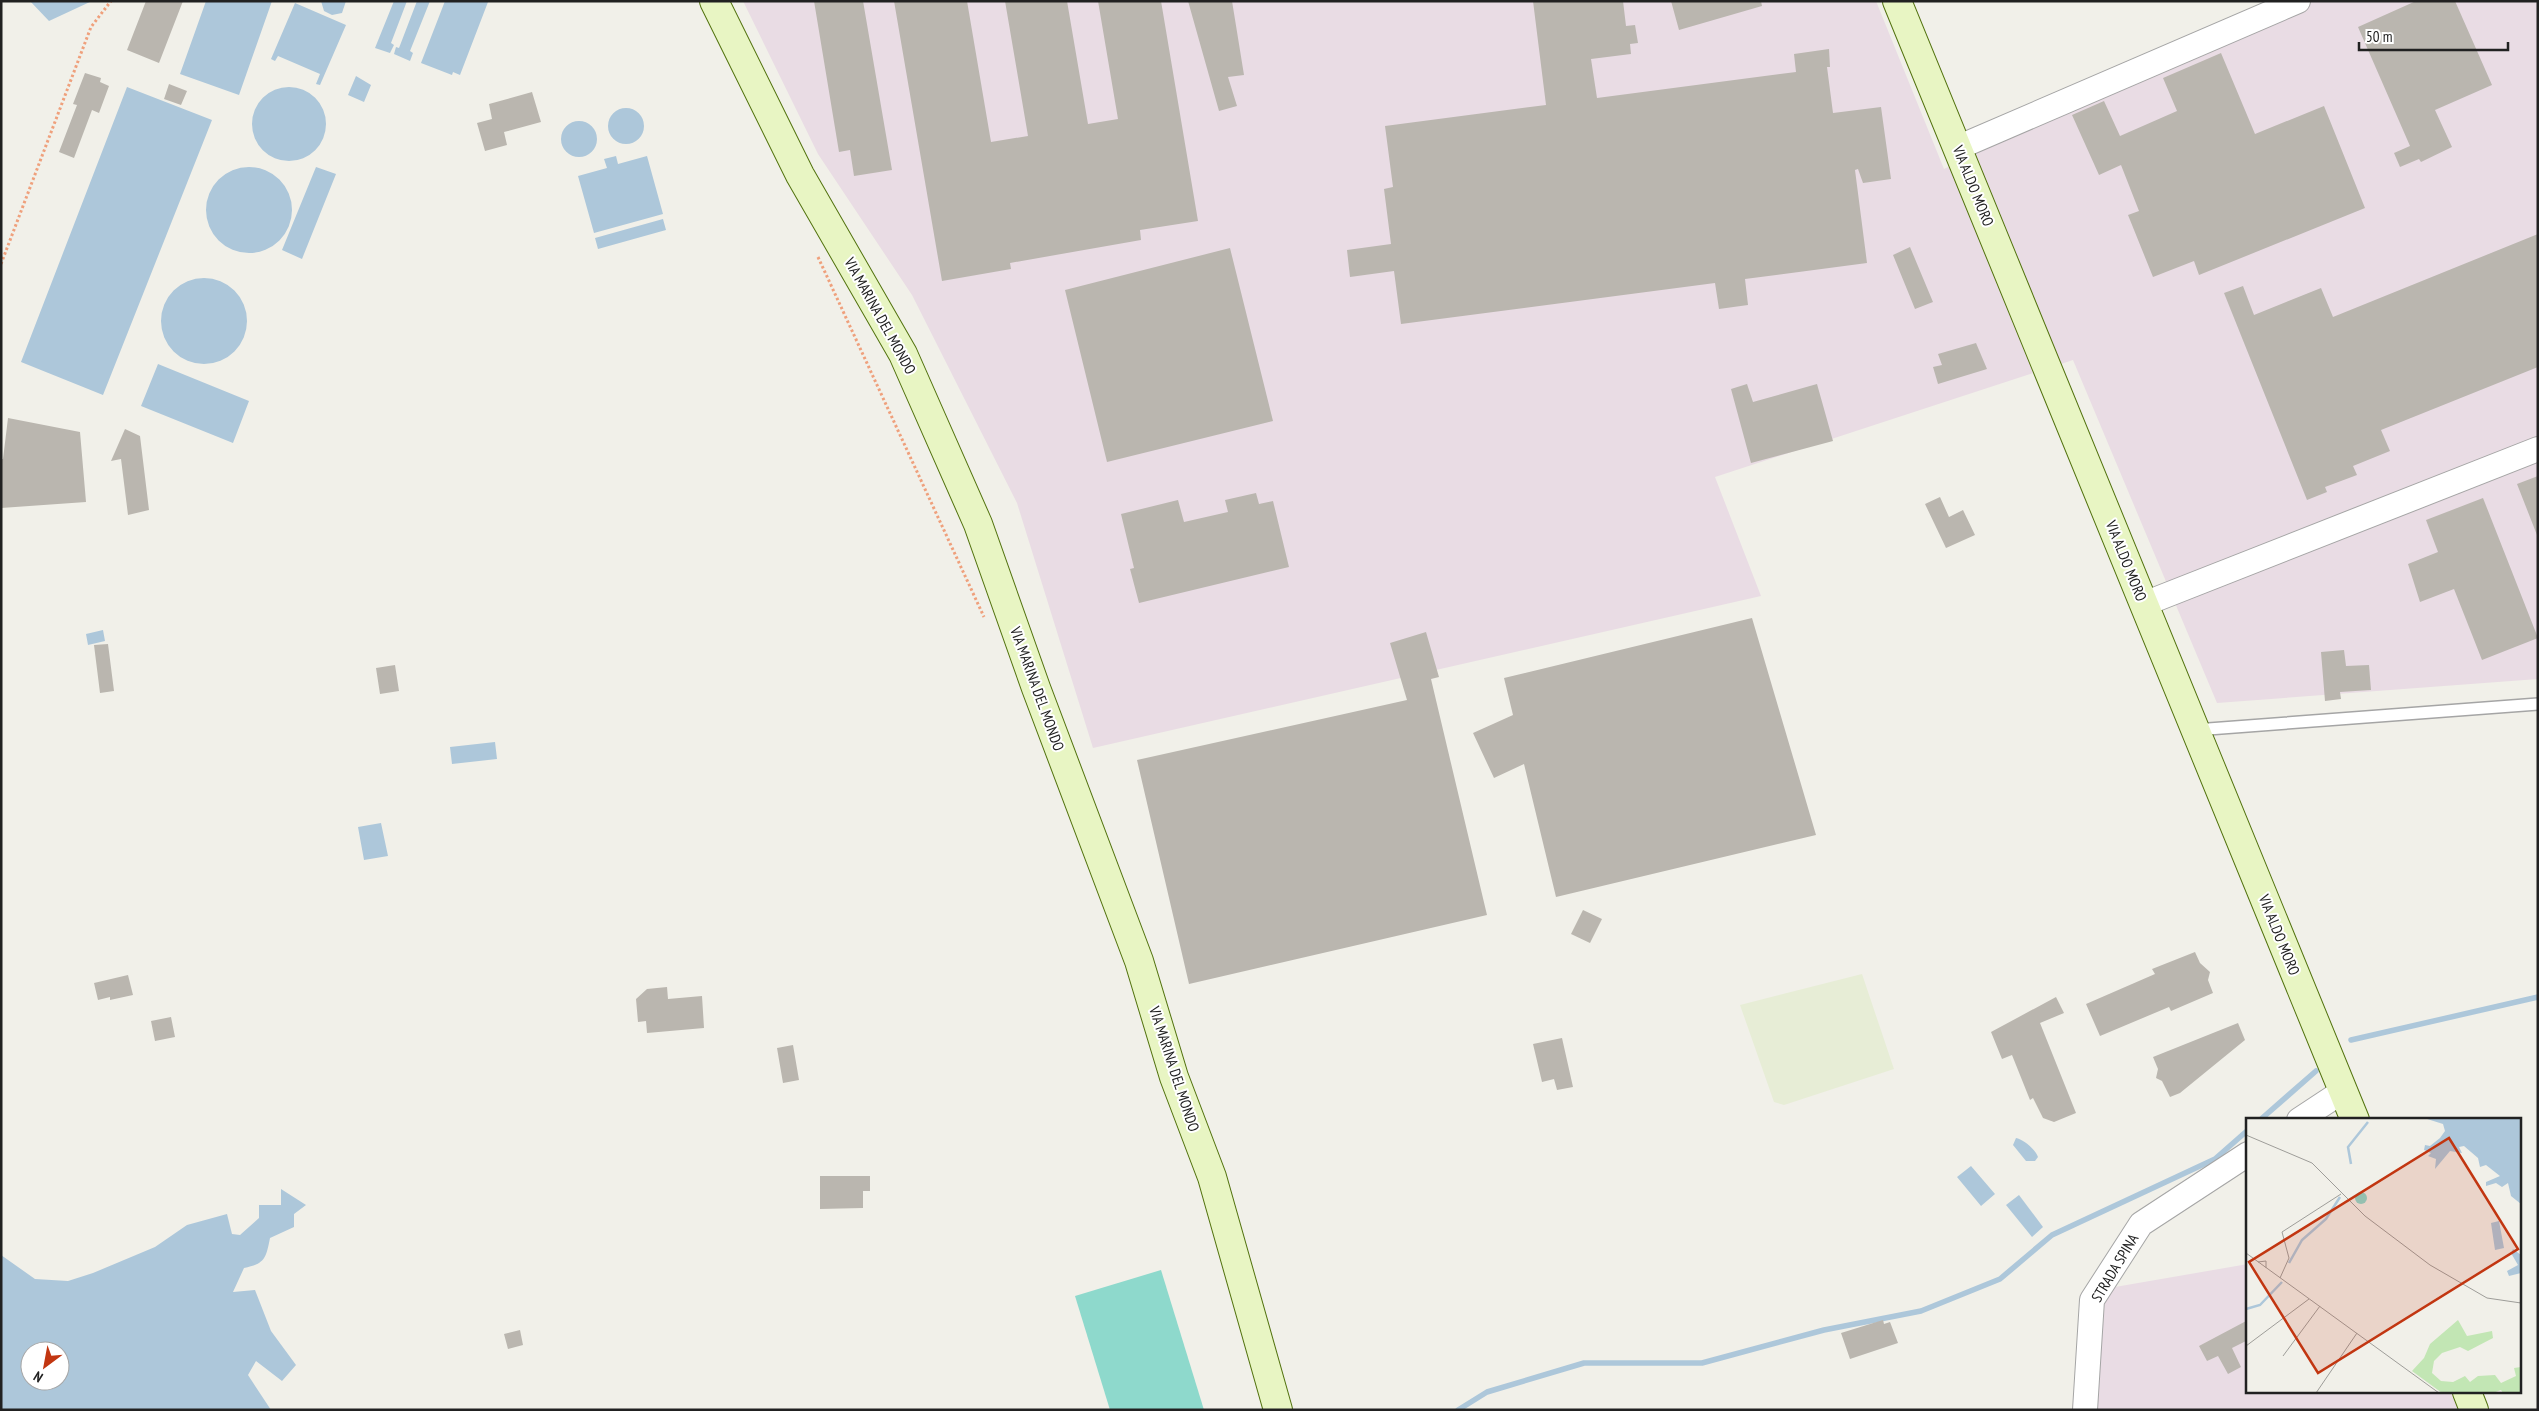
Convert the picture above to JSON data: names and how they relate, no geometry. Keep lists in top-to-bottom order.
{
  "streets": {
    "street": ["VIA ALDO MORO", "VIA MARINA DEL MONDO", "STRADA SPINA"]
  },
  "scale_bar": "50 m",
  "north": "bottom left"
}
